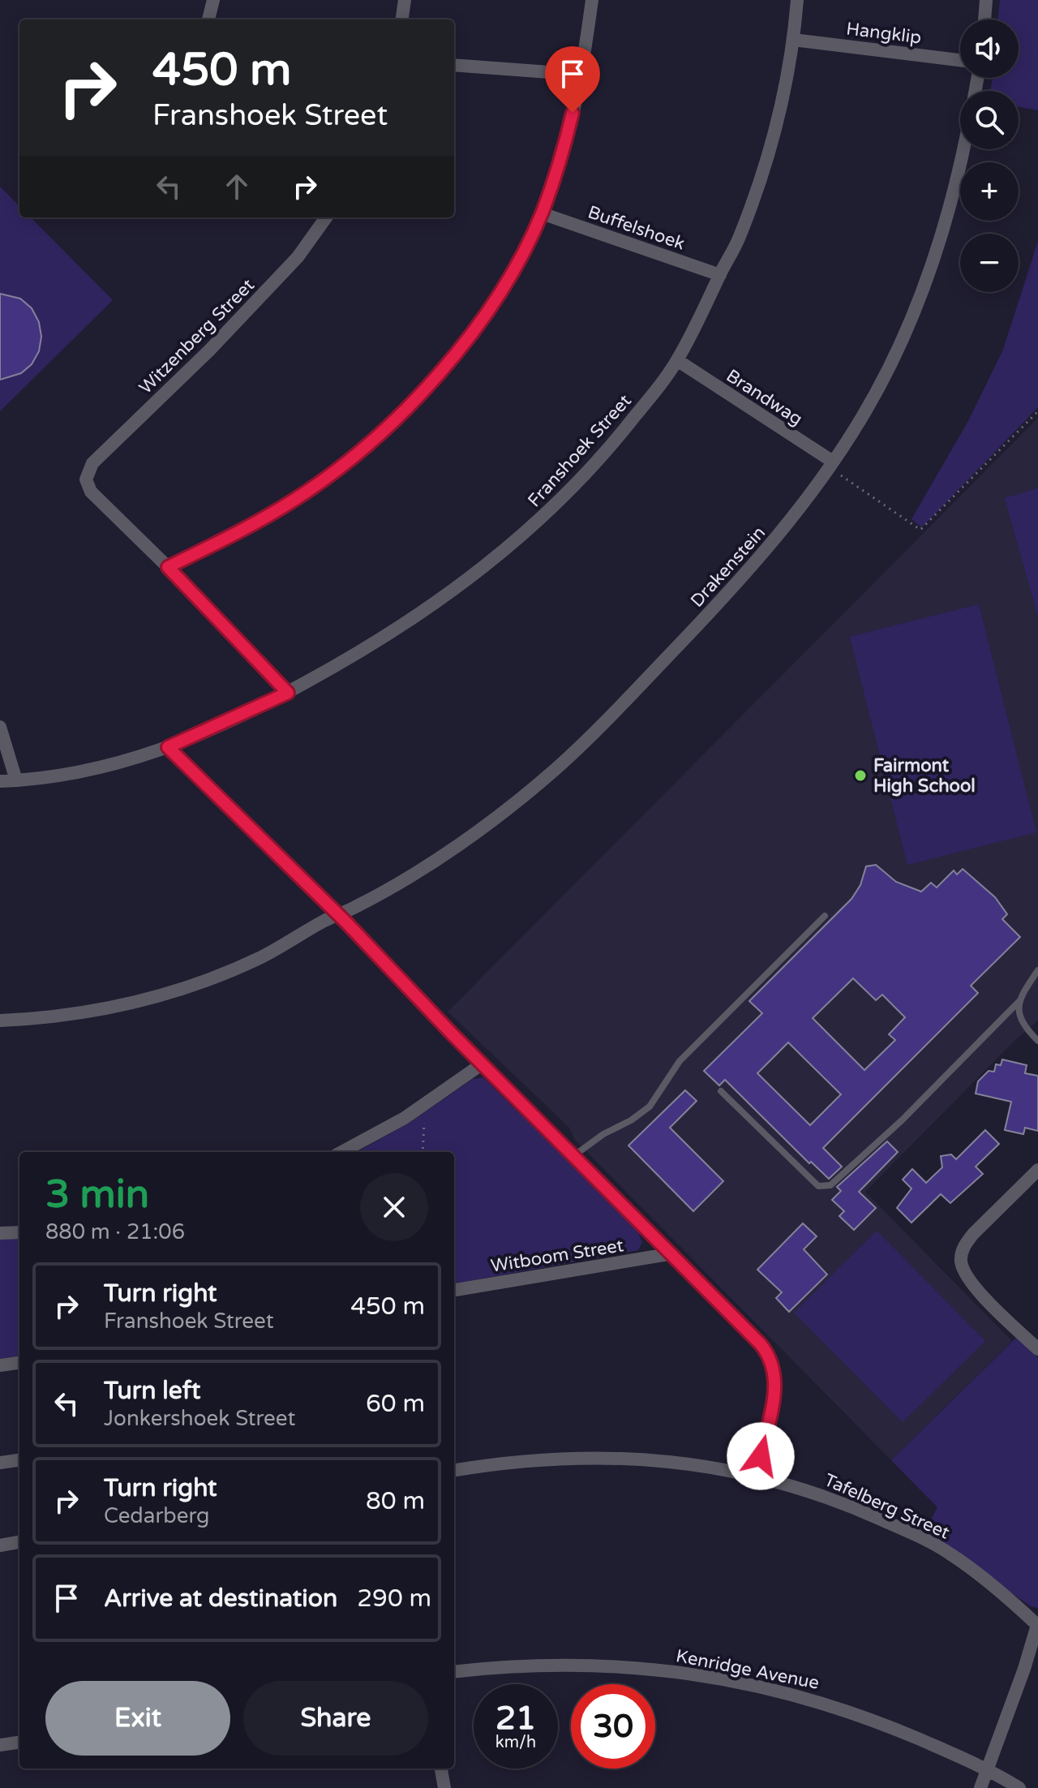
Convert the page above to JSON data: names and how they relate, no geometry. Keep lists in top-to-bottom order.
{
  "streets": {
    "street": [
      "Hangklip",
      "Buffelshoek",
      "Witzenberg Street",
      "Brandwag",
      "Franshoek Street",
      "Drakenstein",
      "Witboom Street",
      "Tafelberg Street",
      "Kenridge Avenue"
    ]
  },
  "crossings": [
    ["Hangklip", "Franshoek Street"],
    ["Buffelshoek", "Franshoek Street"],
    ["Brandwag", "Franshoek Street"],
    ["Brandwag", "Drakenstein"],
    ["Tafelberg Street", "Kenridge Avenue"]
  ],
  "places": ["Fairmont High School"],
  "page": {
    "map_buttons": ["+", "−"],
    "turn": ["450 m", "Franshoek Street"],
    "heading": ["3 min", "880 m · 21:06"],
    "list": [
      {
        "name": "Turn right",
        "note": "Franshoek Street",
        "value": "450 m"
      },
      {
        "name": "Turn left",
        "note": "Jonkershoek Street",
        "value": "60 m"
      },
      {
        "name": "Turn right",
        "note": "Cedarberg",
        "value": "80 m"
      },
      {
        "name": "Arrive at destination",
        "value": "290 m"
      }
    ],
    "buttons": ["Exit", "Share"],
    "speed": "21 km/h",
    "limit": "30"
  }
}
